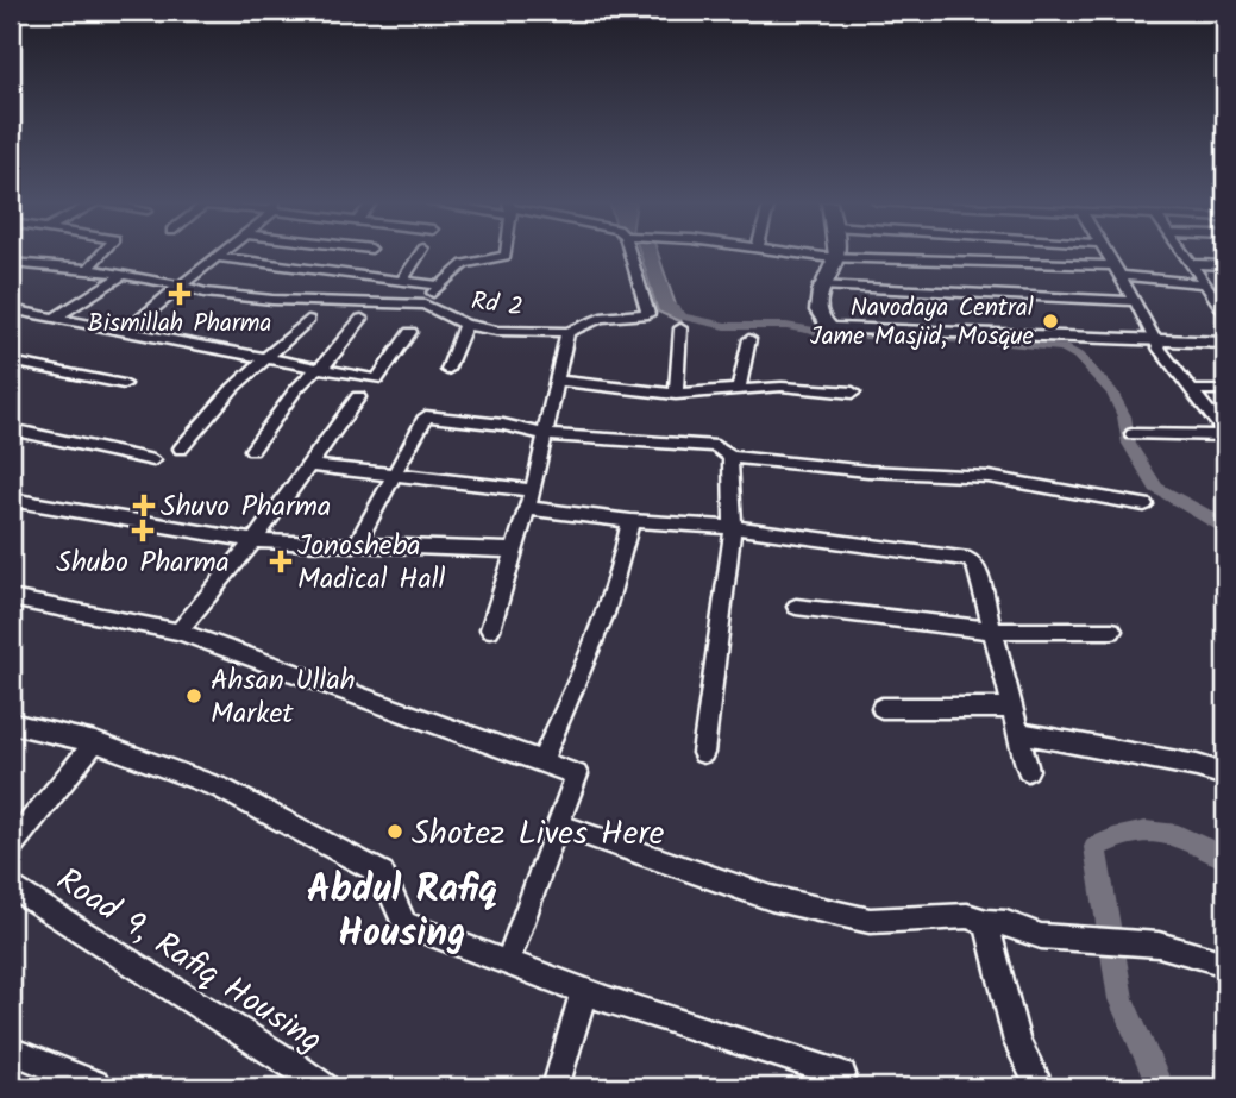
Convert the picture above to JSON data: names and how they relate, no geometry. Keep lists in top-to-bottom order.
{
  "streets": {
    "street": ["Rd 2", "Road 9, Rafiq Housing"]
  },
  "districts": ["Abdul Rafiq Housing"],
  "places": {
    "health": [
      "Bismillah Pharma",
      "Shuvo Pharma",
      "Shubo Pharma",
      "Jonosheba Madical Hall"
    ],
    "other": ["Navodaya Central Jame Masjid, Mosque", "Ahsan Ullah Market", "Shotez Lives Here"]
  }
}
